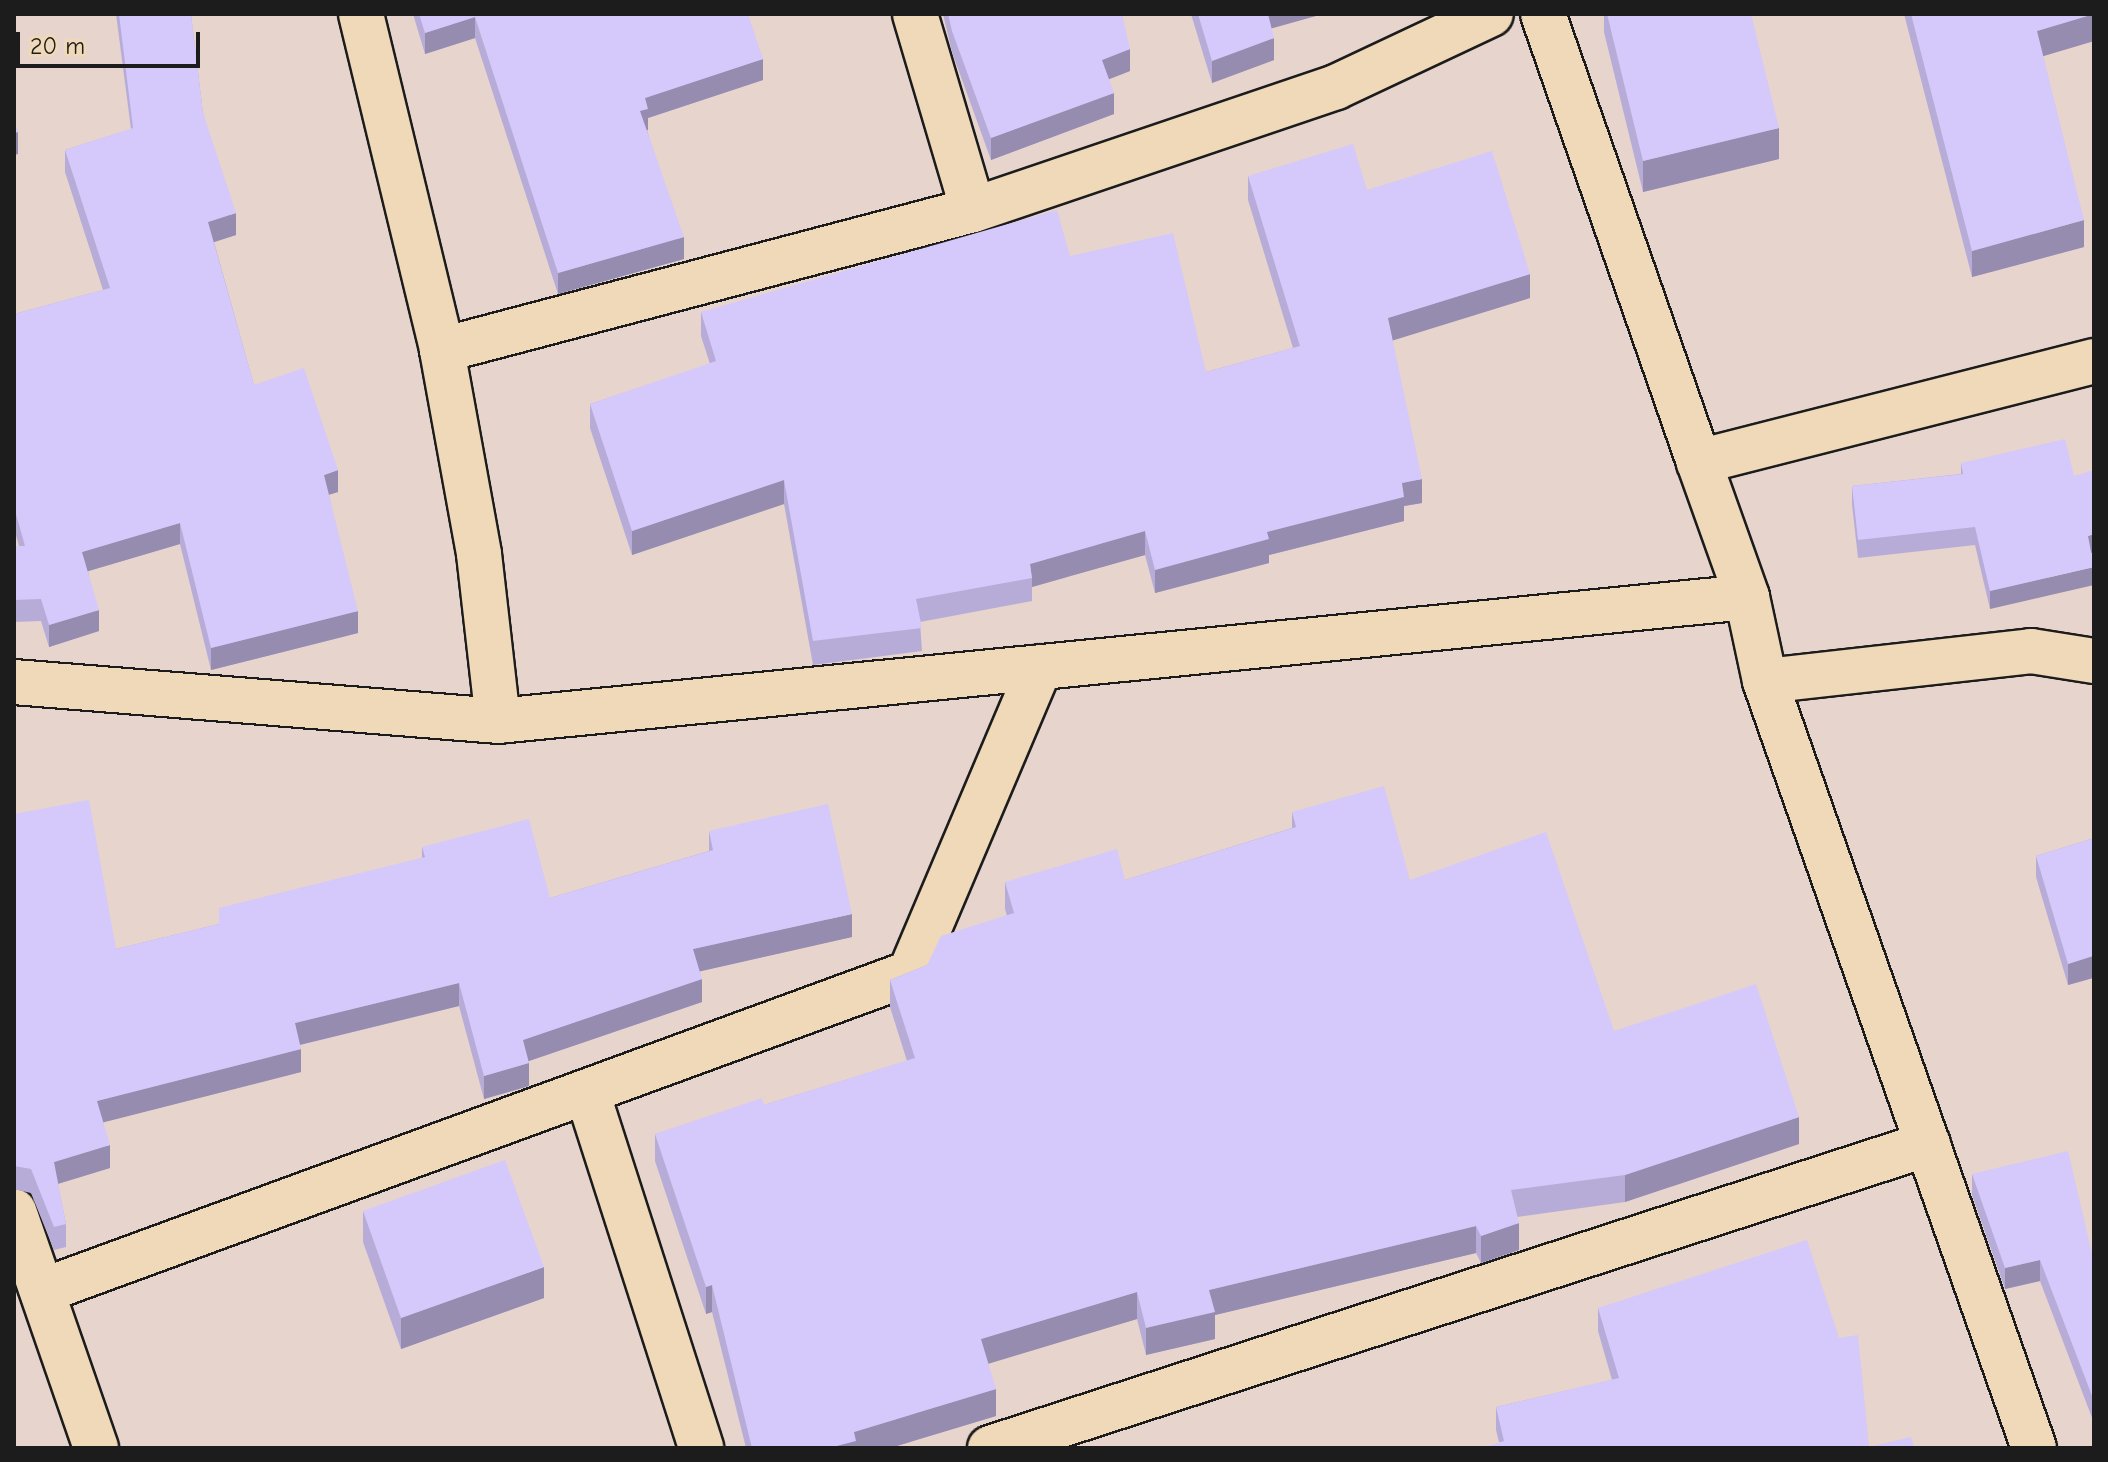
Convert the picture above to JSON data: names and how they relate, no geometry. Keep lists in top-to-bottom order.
{
  "scale_bar": "20 m"
}
